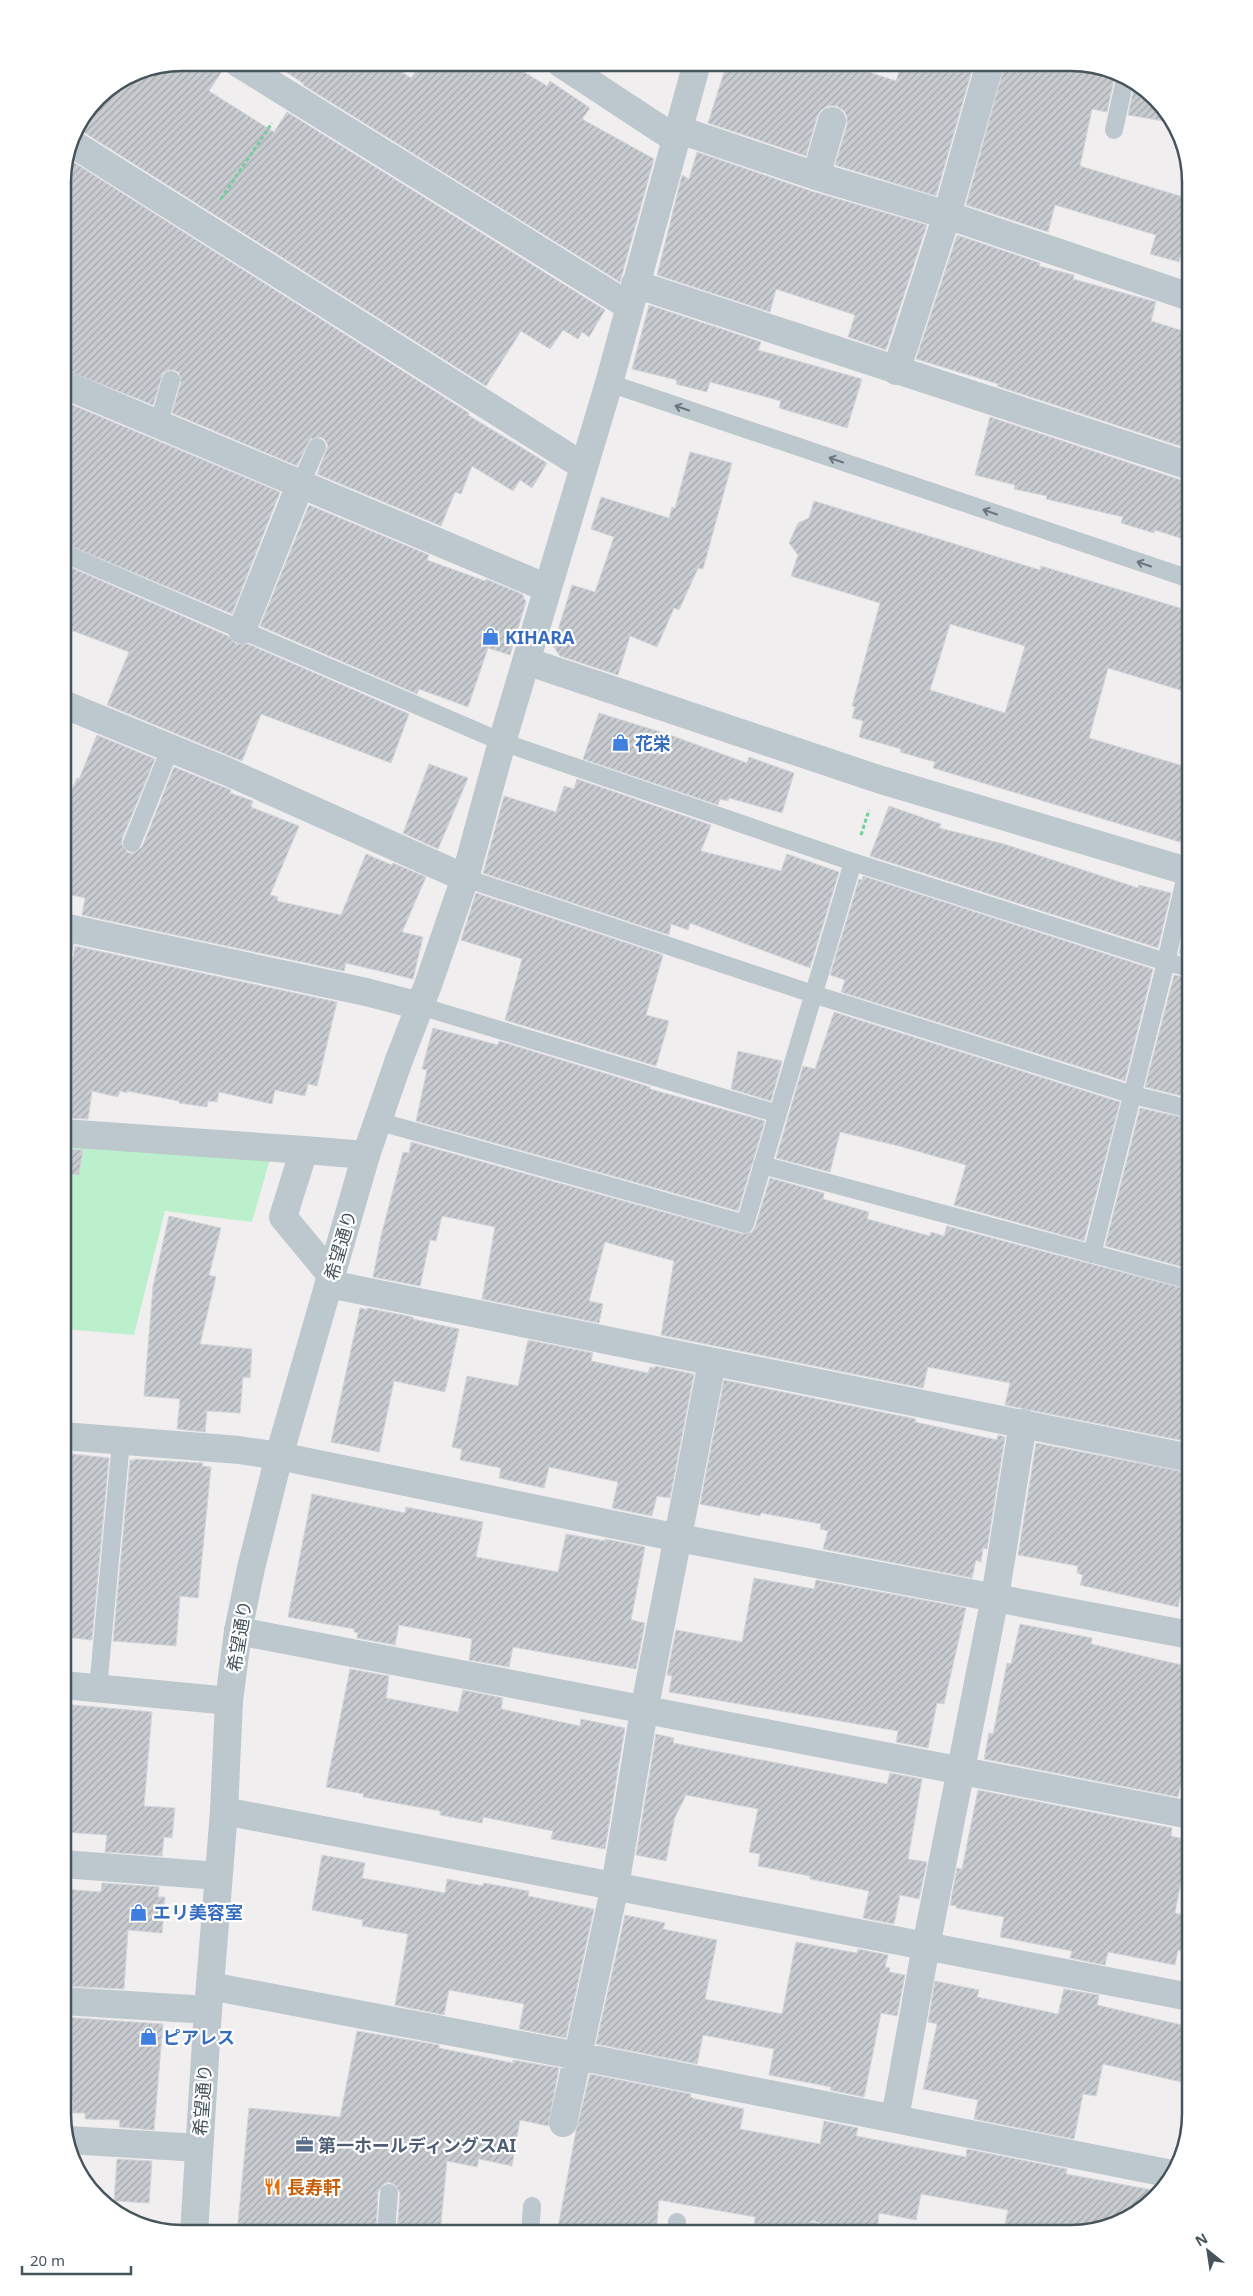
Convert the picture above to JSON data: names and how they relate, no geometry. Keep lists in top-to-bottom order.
{
  "streets": {
    "street": ["希望通り"]
  },
  "places": {
    "shop": [
      "KIHARA",
      "花栄",
      "エリ美容室",
      "ピアレス"
    ],
    "office": ["第一ホールディングスAI"],
    "restaurant": ["長寿軒"]
  },
  "scale_bar": "20 m",
  "north": "top left"
}
